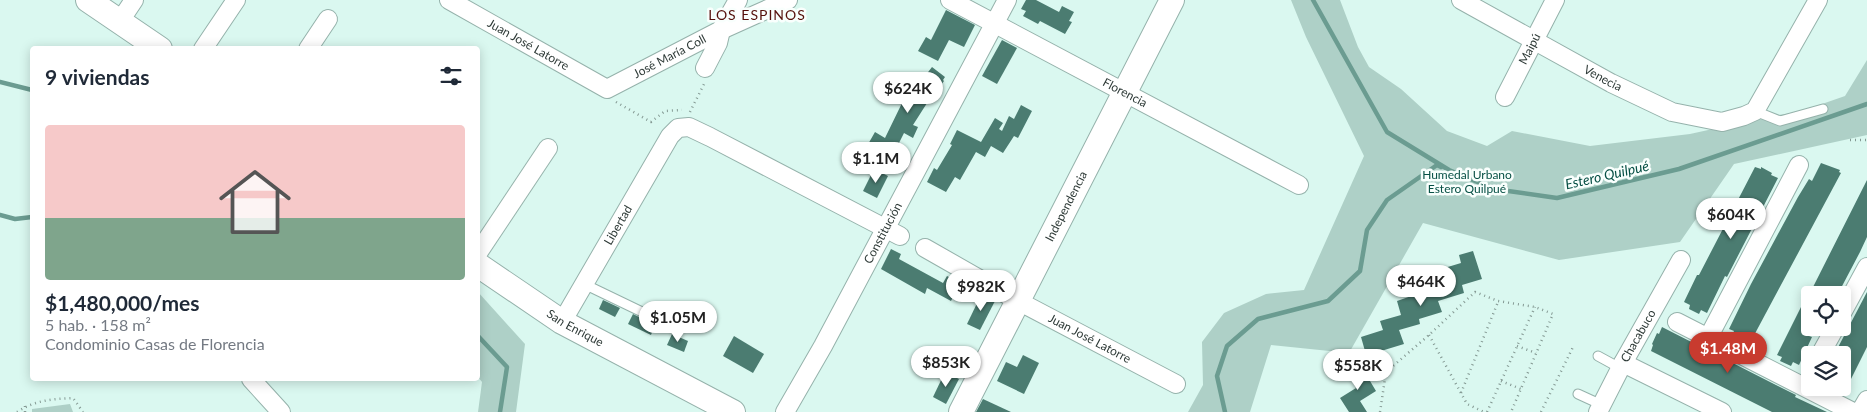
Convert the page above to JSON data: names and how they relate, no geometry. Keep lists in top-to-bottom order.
{
  "streets": {
    "street": [
      "Juan José Latorre",
      "Maipú",
      "José María Coll",
      "Venecia",
      "Florencia",
      "Independencia",
      "Libertad",
      "Constitución",
      "San Enrique",
      "Chacabuco"
    ]
  },
  "crossings": [
    ["Juan José Latorre", "José María Coll"],
    ["Juan José Latorre", "Independencia"],
    ["Maipú", "Venecia"],
    ["Florencia", "Independencia"],
    ["Florencia", "Constitución"],
    ["Libertad", "San Enrique"]
  ],
  "districts": ["LOS ESPINOS"],
  "water": ["Estero Quilpué"],
  "parks": ["Humedal Urbano Estero Quilpué"],
  "page": {
    "heading": "9 viviendas",
    "price": [
      "$624K",
      "$1.1M",
      "$604K",
      "$464K",
      "$982K",
      "$1.05M",
      "$1.48M",
      "$853K",
      "$558K"
    ],
    "list": [
      {
        "name": "$1,480,000/mes",
        "note": "5 hab. · 158 m² · Condominio Casas de Florencia"
      }
    ]
  }
}
